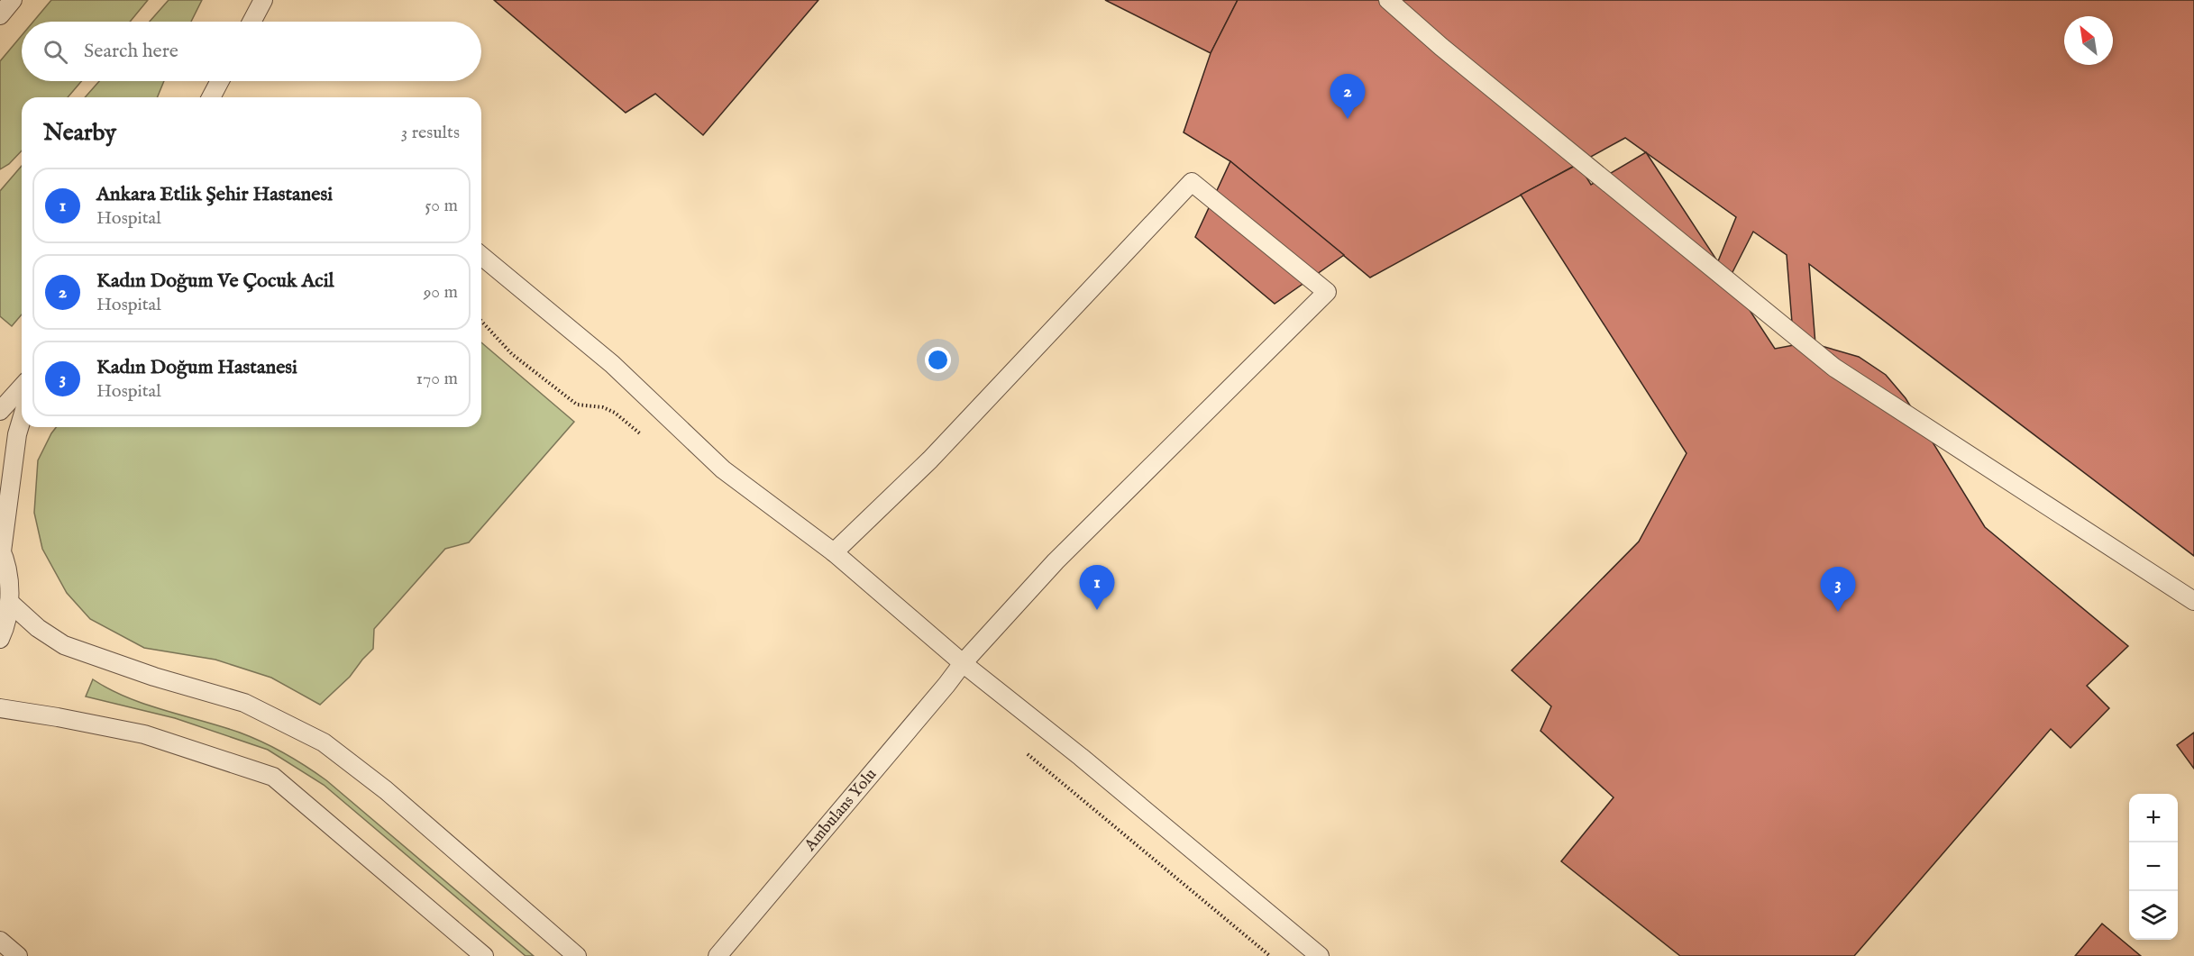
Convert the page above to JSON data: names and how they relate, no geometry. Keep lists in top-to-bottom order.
{
  "streets": {
    "lane": ["Ambulans Yolu"]
  },
  "north": "top left",
  "page": {
    "search": "Search here",
    "pins": ["2", "1", "3"],
    "heading": ["Nearby", "3 results"],
    "list": [
      {
        "mark": "1",
        "name": "Ankara Etlik Şehir Hastanesi",
        "note": "Hospital",
        "value": "50 m"
      },
      {
        "mark": "2",
        "name": "Kadın Doğum Ve Çocuk Acil",
        "note": "Hospital",
        "value": "90 m"
      },
      {
        "mark": "3",
        "name": "Kadın Doğum Hastanesi",
        "note": "Hospital",
        "value": "170 m"
      }
    ],
    "map_buttons": ["+", "−"]
  }
}
